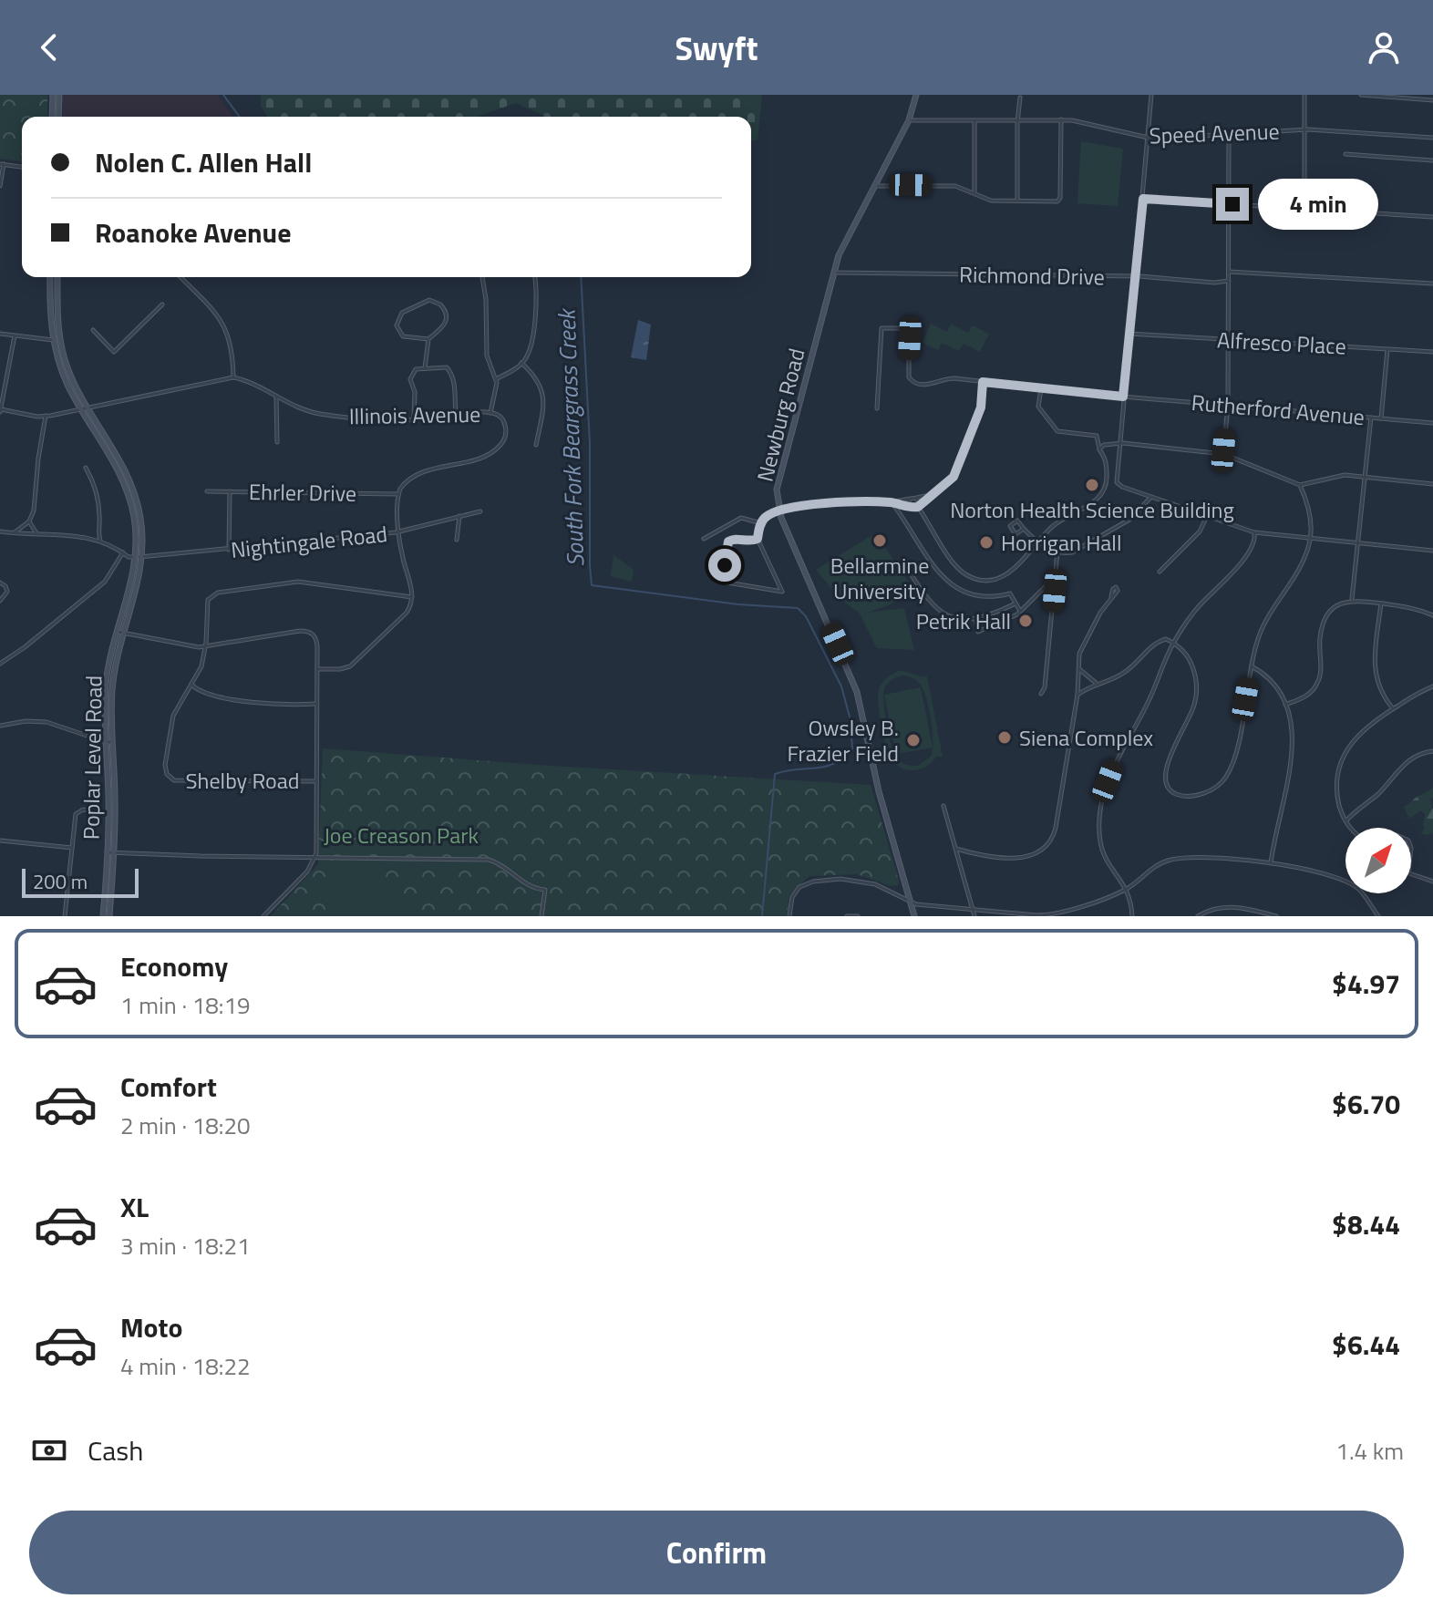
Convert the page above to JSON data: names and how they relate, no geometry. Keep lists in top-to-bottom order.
{
  "streets": {
    "main road": ["Newburg Road", "Poplar Level Road"],
    "street": [
      "Speed Avenue",
      "Richmond Drive",
      "Alfresco Place",
      "Rutherford Avenue",
      "Illinois Avenue",
      "Ehrler Drive",
      "Nightingale Road",
      "Shelby Road"
    ]
  },
  "crossings": [
    ["Speed Avenue", "Newburg Road"],
    ["Richmond Drive", "Newburg Road"],
    ["Illinois Avenue", "Ehrler Drive"],
    ["Nightingale Road", "Poplar Level Road"]
  ],
  "water": ["South Fork Beargrass Creek"],
  "parks": ["Joe Creason Park"],
  "places": [
    "Norton Health Science Building",
    "Bellarmine University",
    "Horrigan Hall",
    "Petrik Hall",
    "Siena Complex",
    "Owsley B. Frazier Field"
  ],
  "scale_bar": "200 m",
  "north": "top right",
  "page": {
    "header": "Swyft",
    "banner": ["Nolen C. Allen Hall", "Roanoke Avenue"],
    "bubble": "4 min",
    "scale": "200 m",
    "list": [
      {
        "name": "Economy",
        "note": "1 min · 18:19",
        "value": "$4.97"
      },
      {
        "name": "Comfort",
        "note": "2 min · 18:20",
        "value": "$6.70"
      },
      {
        "name": "XL",
        "note": "3 min · 18:21",
        "value": "$8.44"
      },
      {
        "name": "Moto",
        "note": "4 min · 18:22",
        "value": "$6.44"
      }
    ],
    "pay": ["Cash", "1.4 km"],
    "buttons": "Confirm"
  }
}
